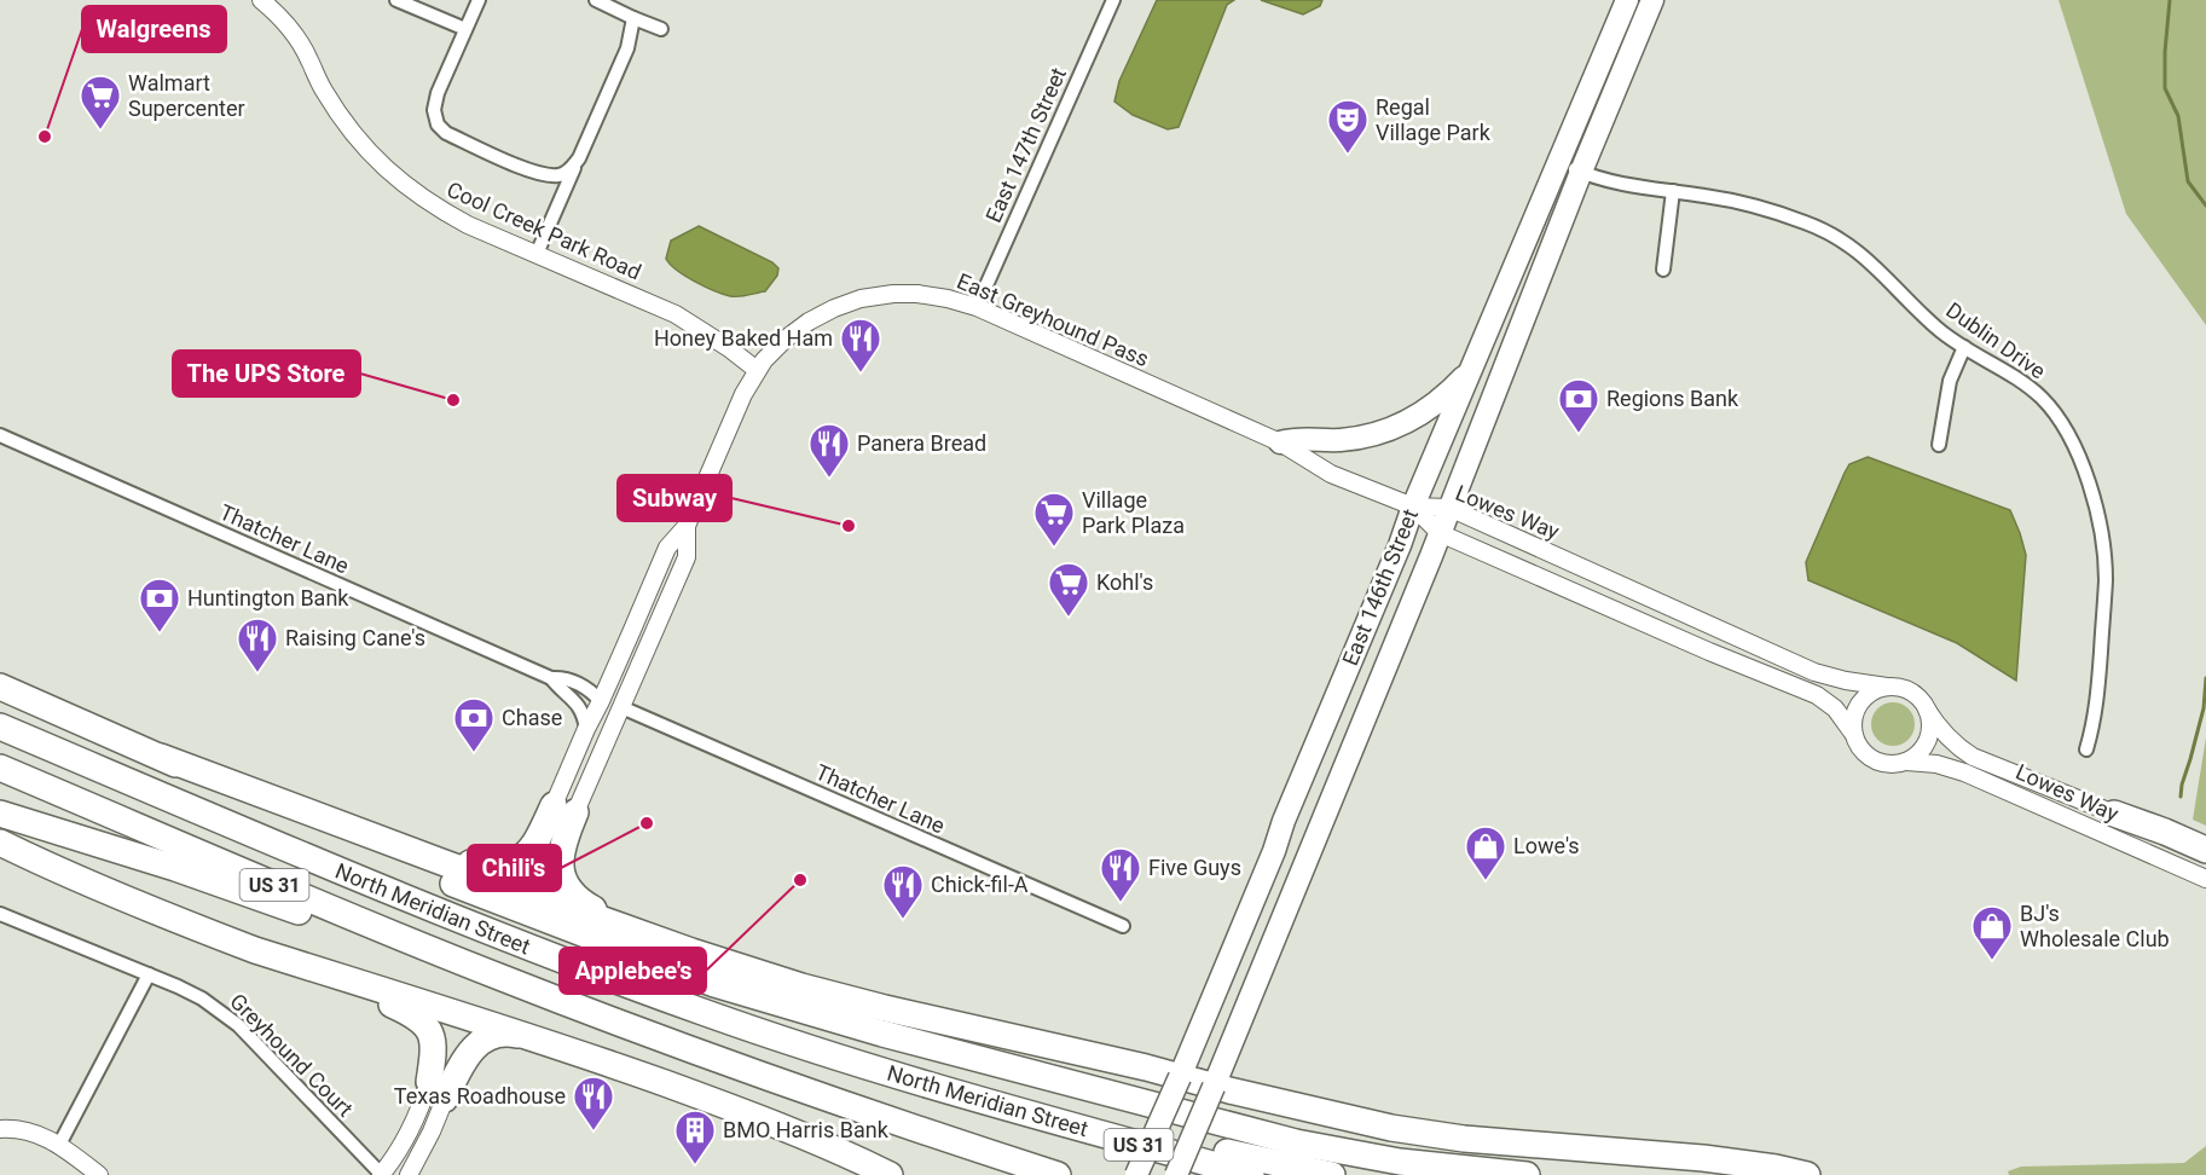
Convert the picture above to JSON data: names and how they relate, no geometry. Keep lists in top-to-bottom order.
{
  "streets": {
    "highway": ["US 31", "North Meridian Street"],
    "main road": ["East 146th Street"],
    "street": [
      "East 147th Street",
      "Cool Creek Park Road",
      "East Greyhound Pass",
      "Dublin Drive",
      "Lowes Way",
      "Thatcher Lane",
      "Greyhound Court"
    ]
  },
  "crossings": [
    ["East 147th Street", "East Greyhound Pass"],
    ["Cool Creek Park Road", "East Greyhound Pass"],
    ["East Greyhound Pass", "Lowes Way"],
    ["East Greyhound Pass", "Thatcher Lane"],
    ["East Greyhound Pass", "East 146th Street"],
    ["Dublin Drive", "East 146th Street"],
    ["Lowes Way", "East 146th Street"]
  ],
  "places": {
    "supermarket": ["Walmart Supercenter", "Village Park Plaza", "Kohl's"],
    "other": [
      "Walgreens",
      "The UPS Store",
      "Subway",
      "Chili's",
      "Applebee's"
    ],
    "theatre": ["Regal Village Park"],
    "restaurant": [
      "Honey Baked Ham",
      "Panera Bread",
      "Raising Cane's",
      "Five Guys",
      "Chick-fil-A",
      "Texas Roadhouse"
    ],
    "bank": ["Regions Bank", "Huntington Bank", "Chase"],
    "shop": ["Lowe's", "BJ's Wholesale Club"],
    "building": ["BMO Harris Bank"]
  }
}
